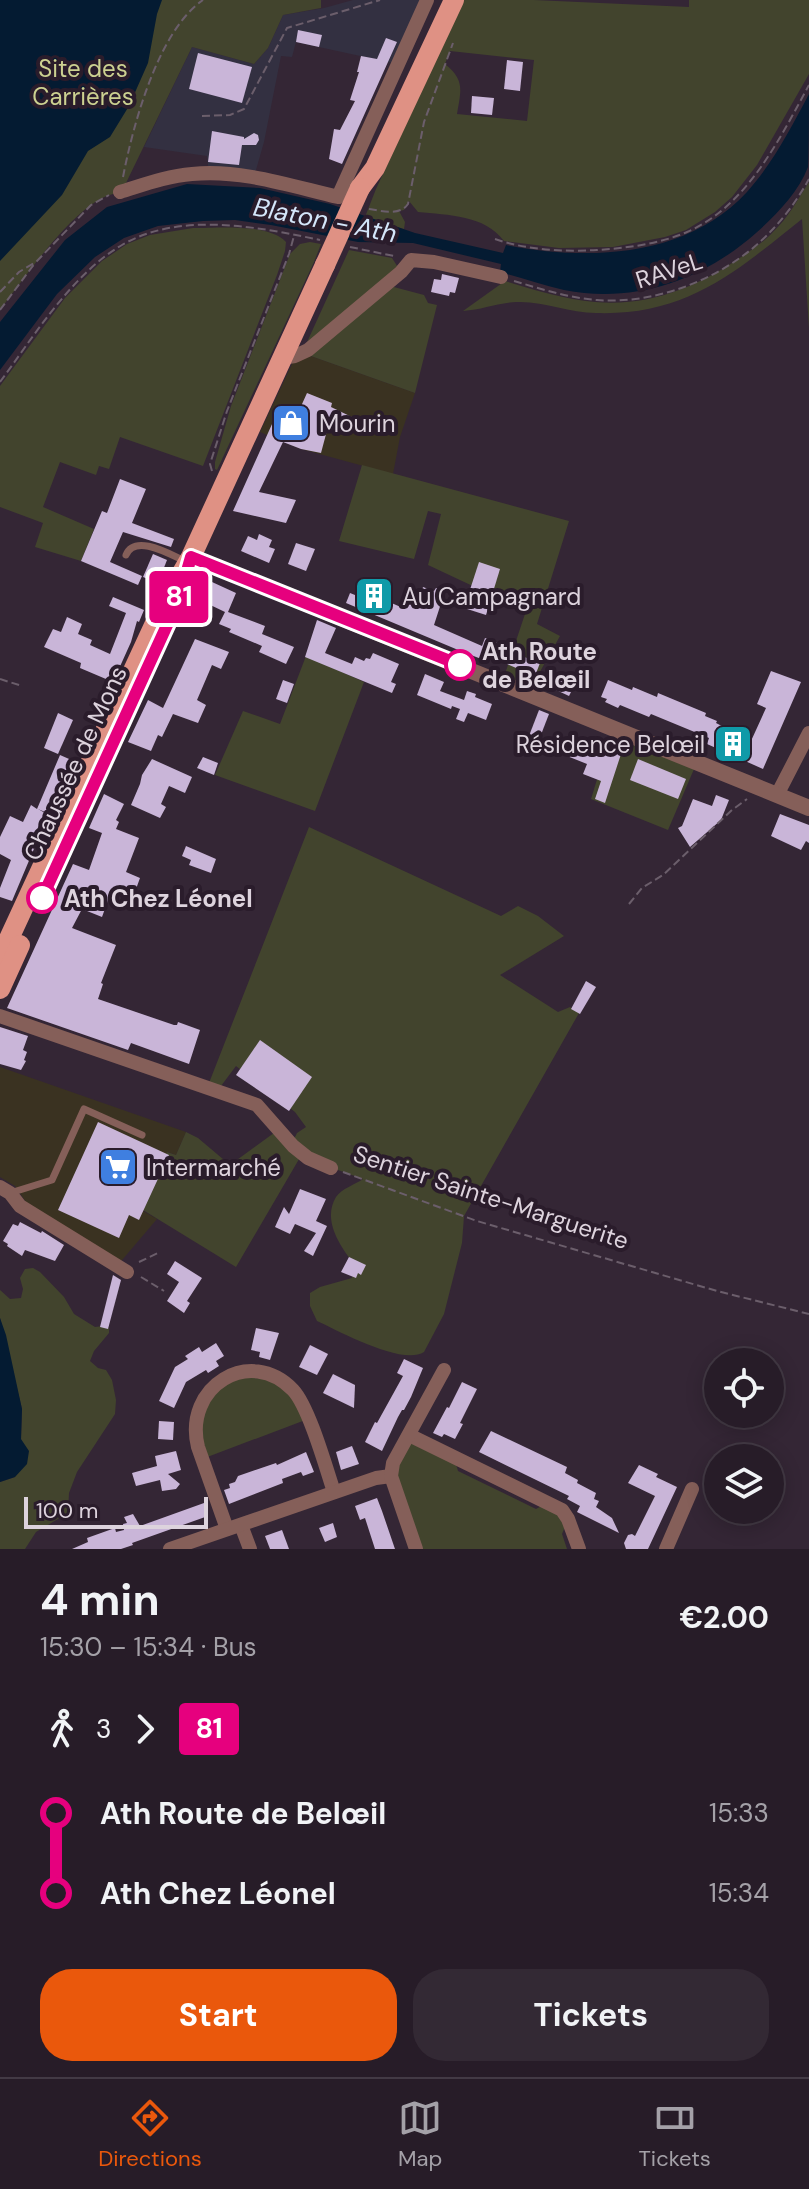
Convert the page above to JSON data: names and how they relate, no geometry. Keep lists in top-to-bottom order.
{
  "streets": {
    "main road": ["Chaussée de Mons"],
    "street": ["Sentier Sainte-Marguerite"],
    "path": ["RAVeL"]
  },
  "water": ["Blaton - Ath"],
  "parks": ["Site des Carrières"],
  "places": {
    "shop": ["Mourin"],
    "building": ["Au Campagnard", "Résidence Belœil"],
    "other": ["Ath Route de Belœil", "Ath Chez Léonel"],
    "supermarket": ["Intermarché"]
  },
  "lines": ["bus line 81"],
  "scale_bar": "100 m",
  "page": {
    "on_map": "81",
    "scale": "100 m",
    "heading": ["4 min", "15:30 – 15:34 · Bus", "€2.00"],
    "legs": ["3", "81"],
    "list": [
      {
        "name": "Ath Route de Belœil",
        "value": "15:33"
      },
      {
        "name": "Ath Chez Léonel",
        "value": "15:34"
      }
    ],
    "buttons": ["Start", "Tickets"],
    "tabs": ["Directions", "Map", "Tickets"]
  }
}
